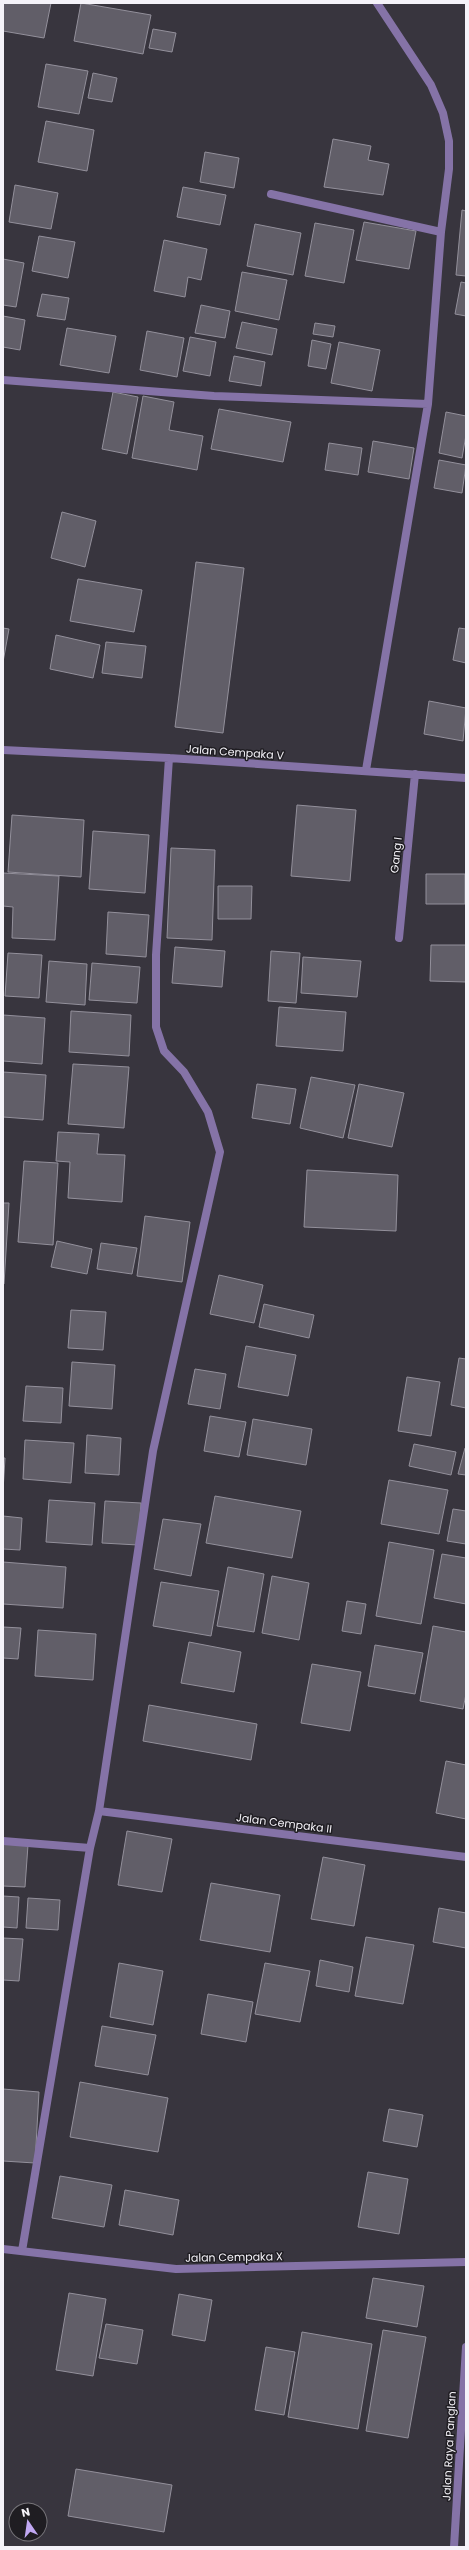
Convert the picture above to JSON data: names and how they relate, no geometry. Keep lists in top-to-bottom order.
{
  "streets": {
    "street": [
      "Jalan Cempaka V",
      "Gang I",
      "Jalan Cempaka II",
      "Jalan Cempaka X",
      "Jalan Raya Panglan"
    ]
  },
  "crossings": [
    ["Jalan Cempaka V", "Gang I"]
  ],
  "north": "top"
}
